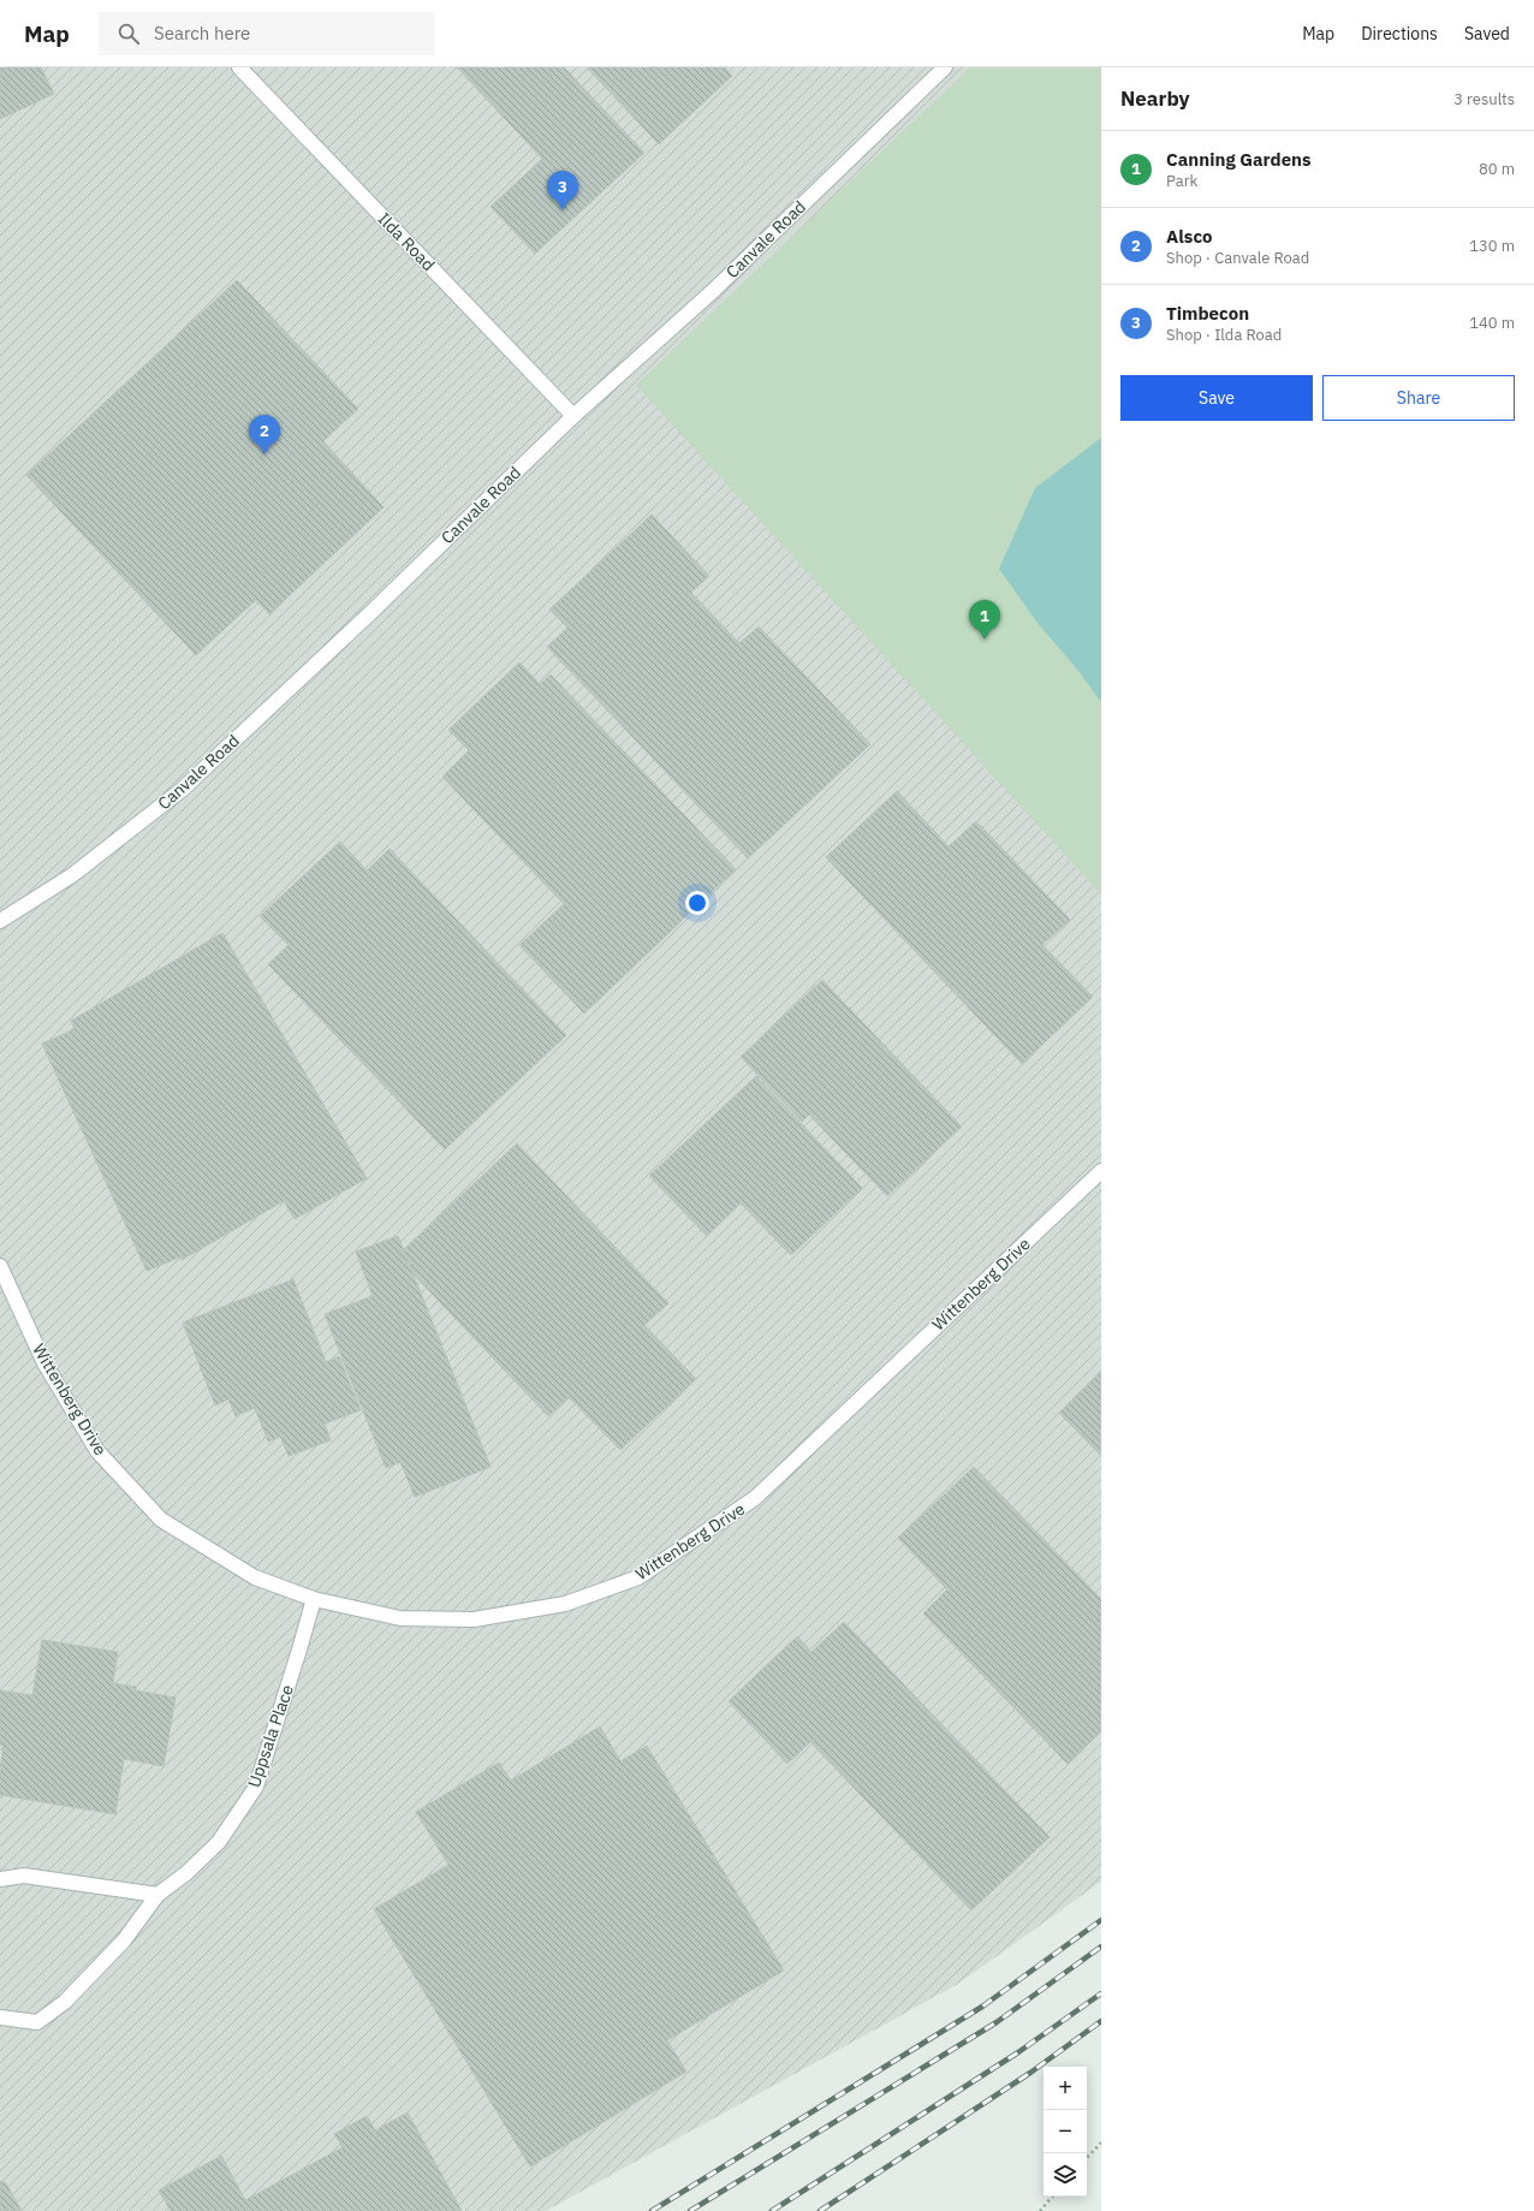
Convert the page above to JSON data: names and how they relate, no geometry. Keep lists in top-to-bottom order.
{
  "streets": {
    "street": [
      "Canvale Road",
      "Ilda Road",
      "Wittenberg Drive",
      "Uppsala Place"
    ]
  },
  "crossings": [
    ["Canvale Road", "Ilda Road"],
    ["Wittenberg Drive", "Uppsala Place"]
  ],
  "page": {
    "header": "Map",
    "search": "Search here",
    "nav": ["Map", "Directions", "Saved"],
    "heading": ["Nearby", "3 results"],
    "list": [
      {
        "mark": "1",
        "name": "Canning Gardens",
        "note": "Park",
        "value": "80 m"
      },
      {
        "mark": "2",
        "name": "Alsco",
        "note": "Shop · Canvale Road",
        "value": "130 m"
      },
      {
        "mark": "3",
        "name": "Timbecon",
        "note": "Shop · Ilda Road",
        "value": "140 m"
      }
    ],
    "pins": ["3", "2", "1"],
    "buttons": ["Save", "Share"],
    "map_buttons": ["+", "−"]
  }
}
